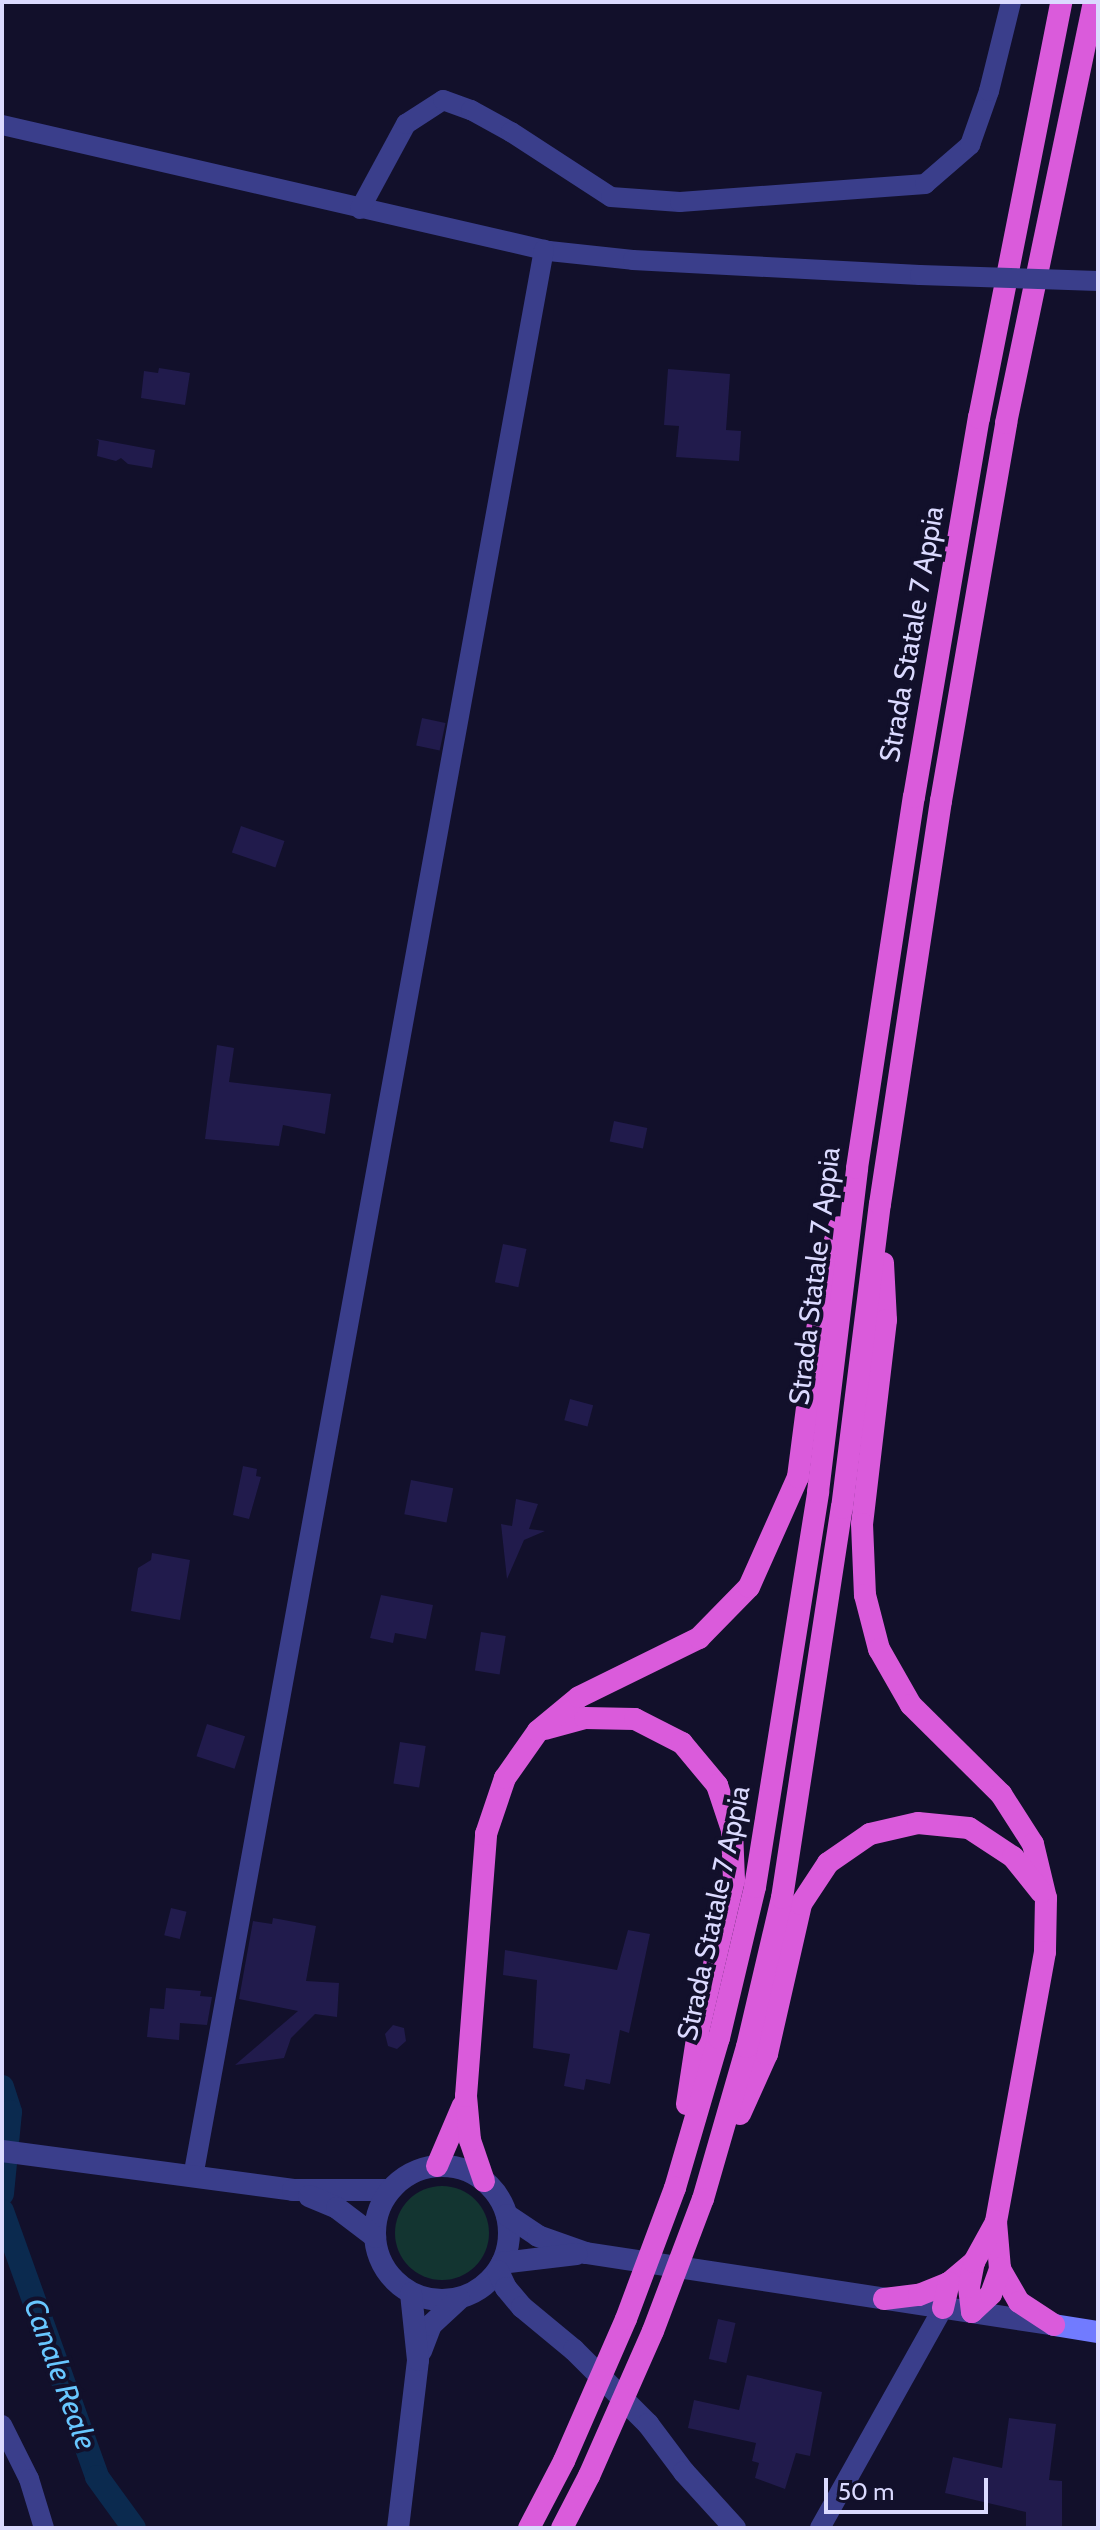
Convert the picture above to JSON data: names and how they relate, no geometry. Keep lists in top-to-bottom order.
{
  "streets": {
    "highway": ["Strada Statale 7 Appia"]
  },
  "water": ["Canale Reale"],
  "scale_bar": "50 m"
}
